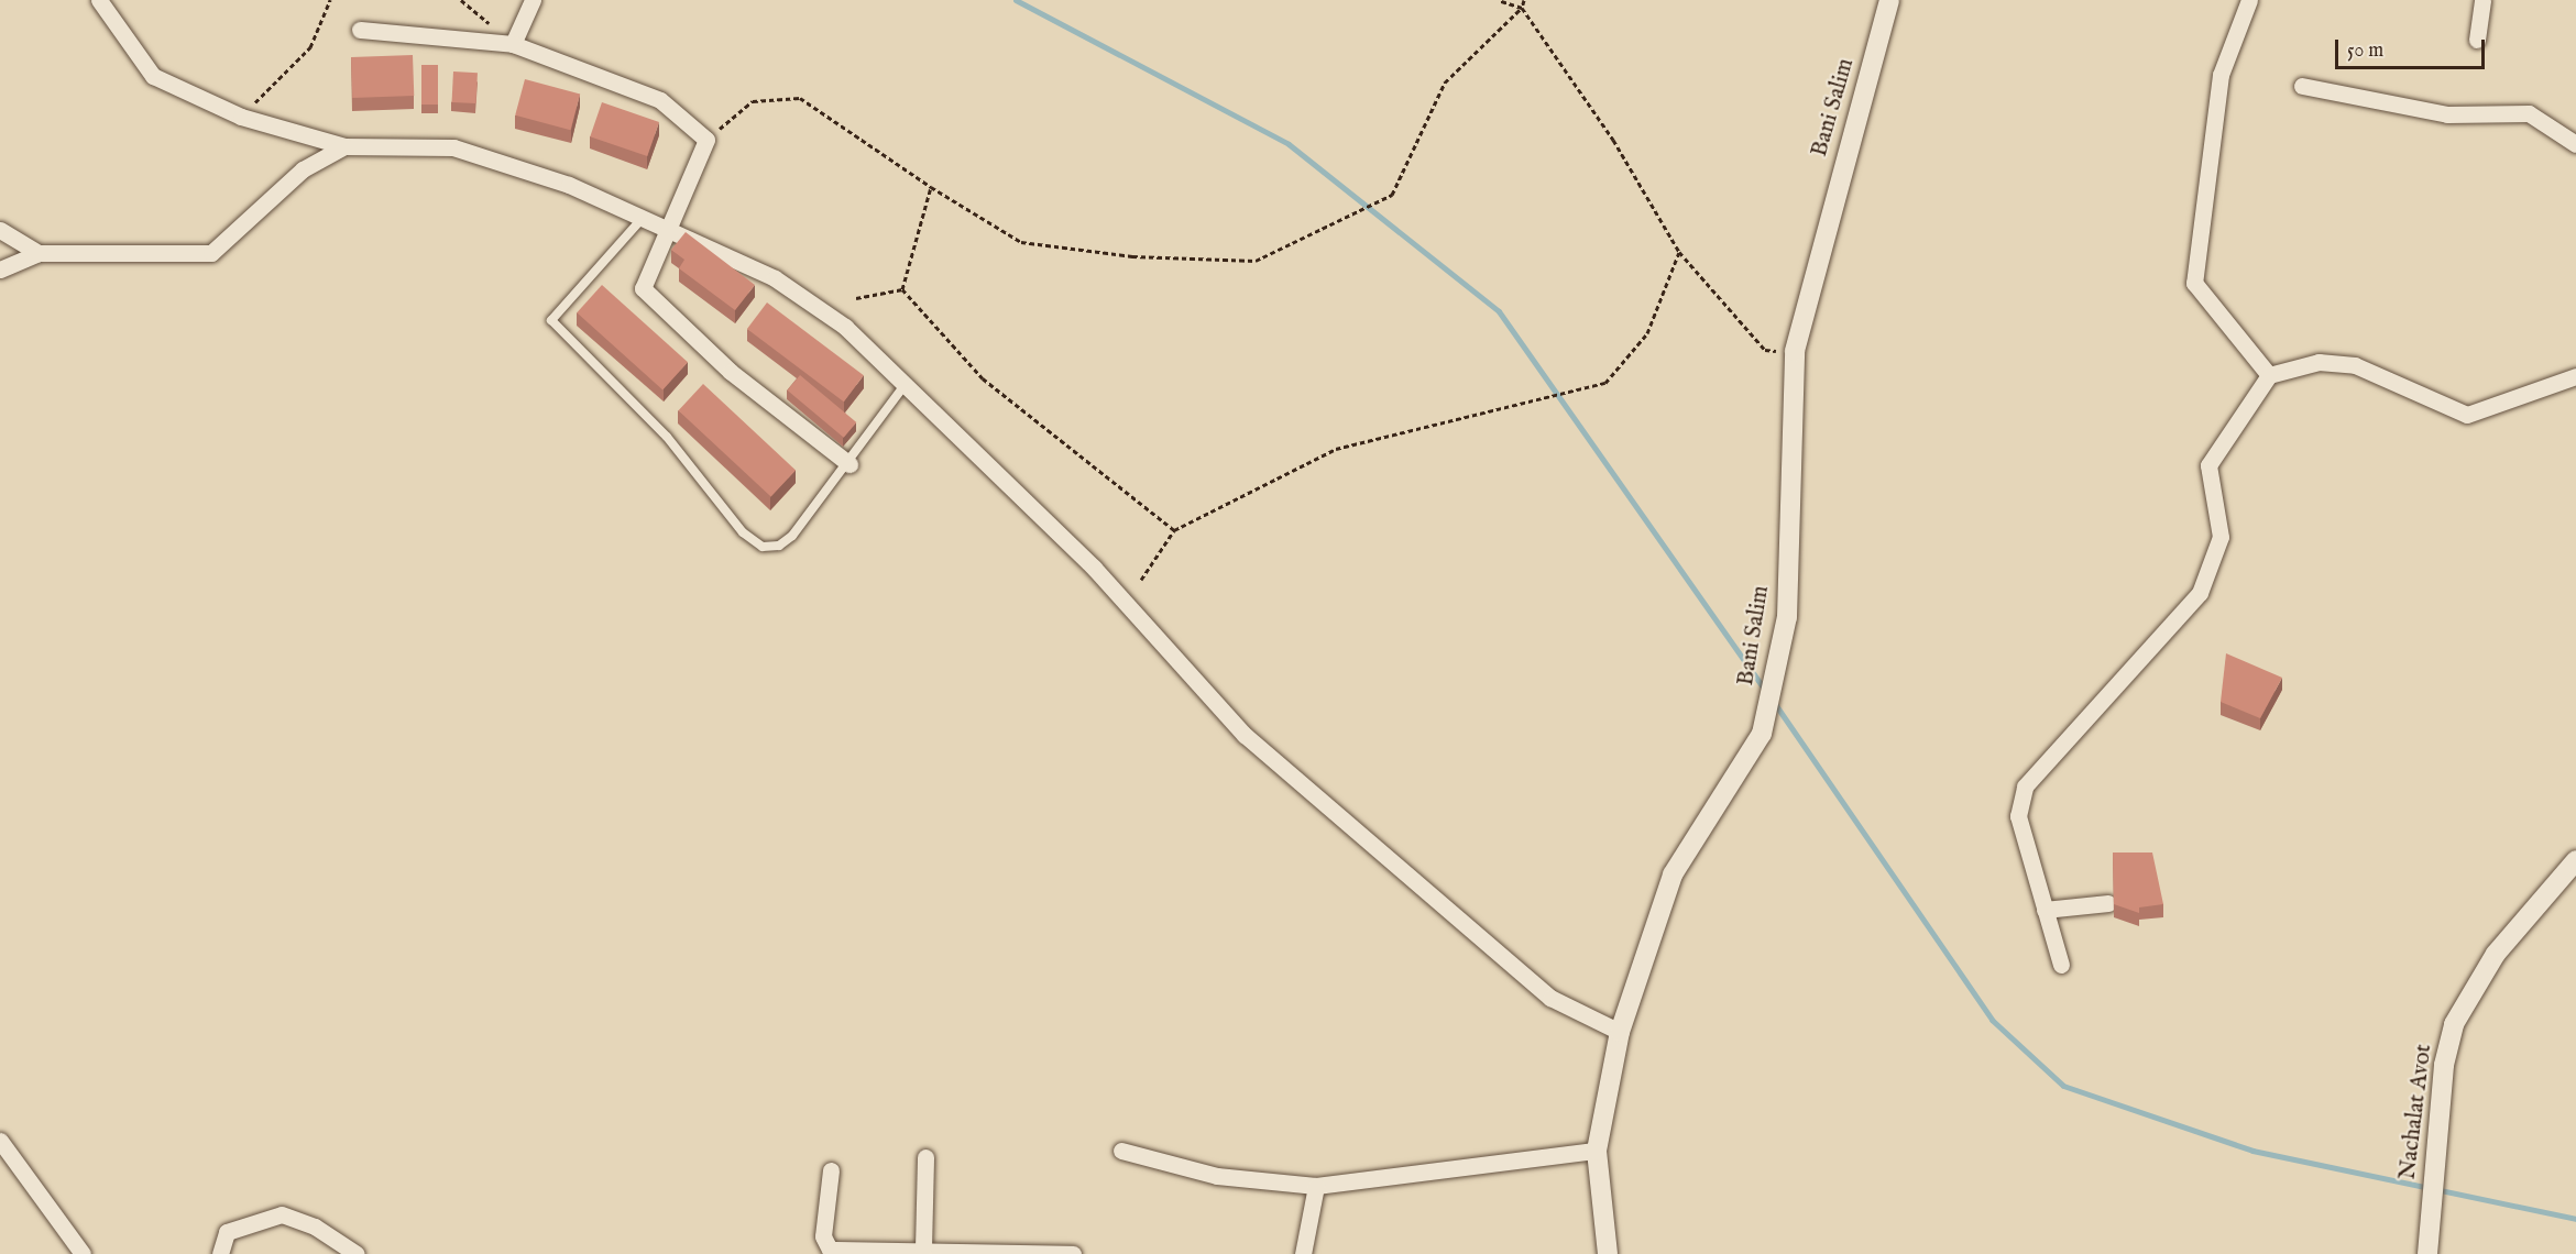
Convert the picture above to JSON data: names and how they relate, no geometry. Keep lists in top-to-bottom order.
{
  "streets": {
    "street": ["Bani Salim", "Nachalat Avot"]
  },
  "scale_bar": "50 m"
}
